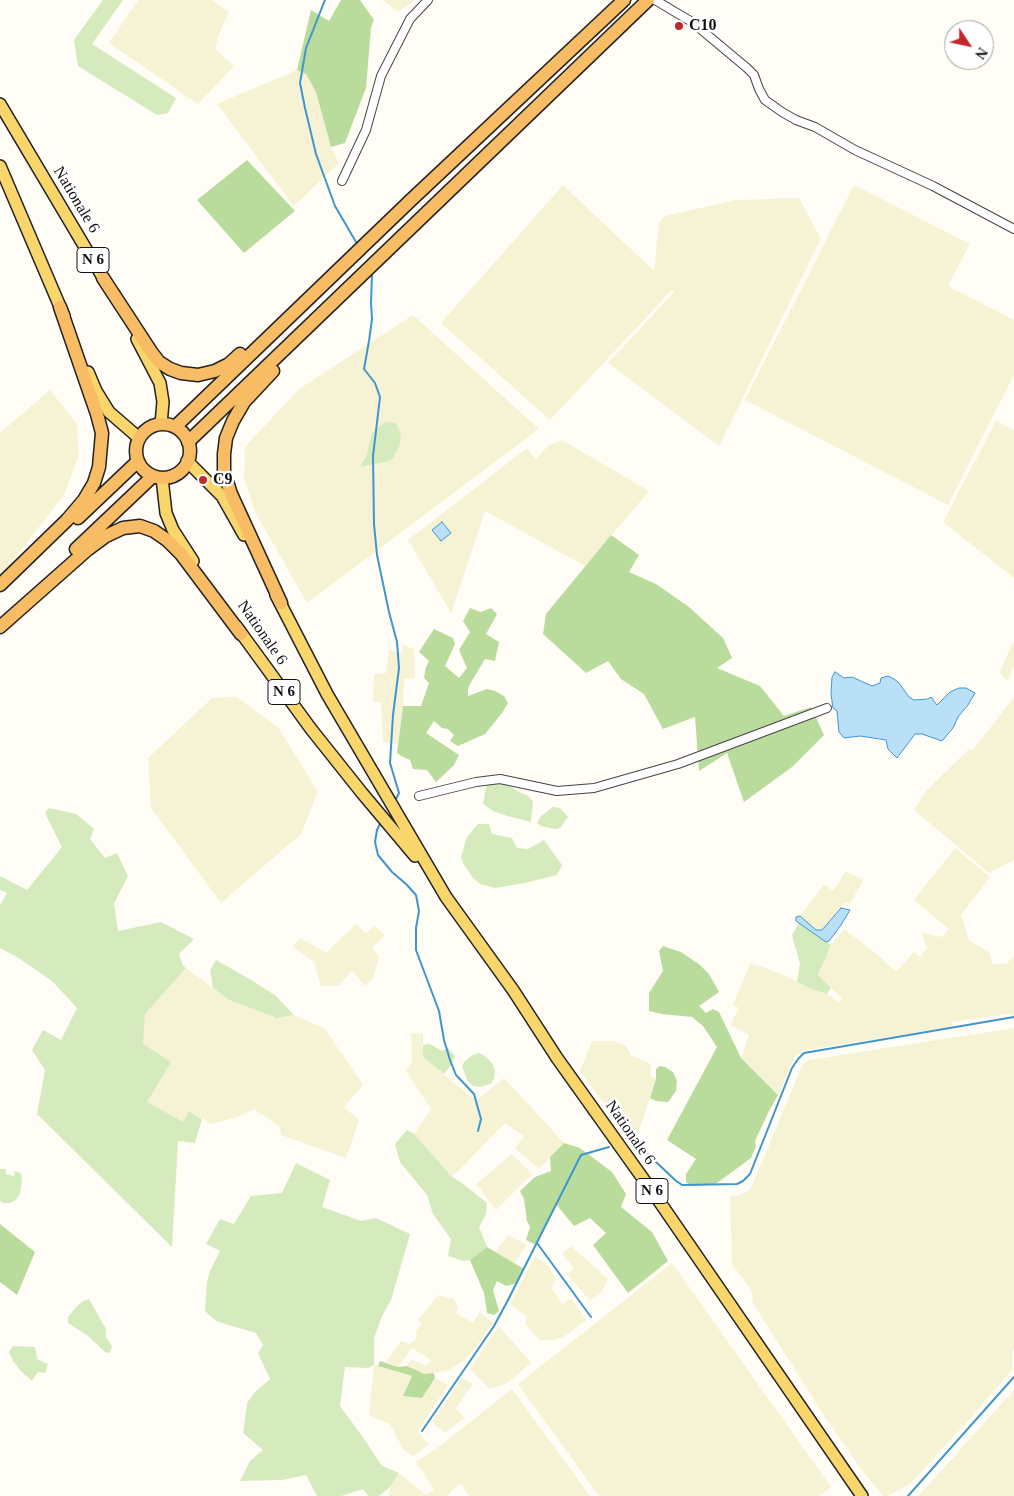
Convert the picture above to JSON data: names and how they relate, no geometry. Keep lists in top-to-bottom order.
{
  "streets": {
    "main road": ["Nationale 6", "N 6"]
  },
  "places": ["C10", "C9"],
  "north": "bottom right"
}
